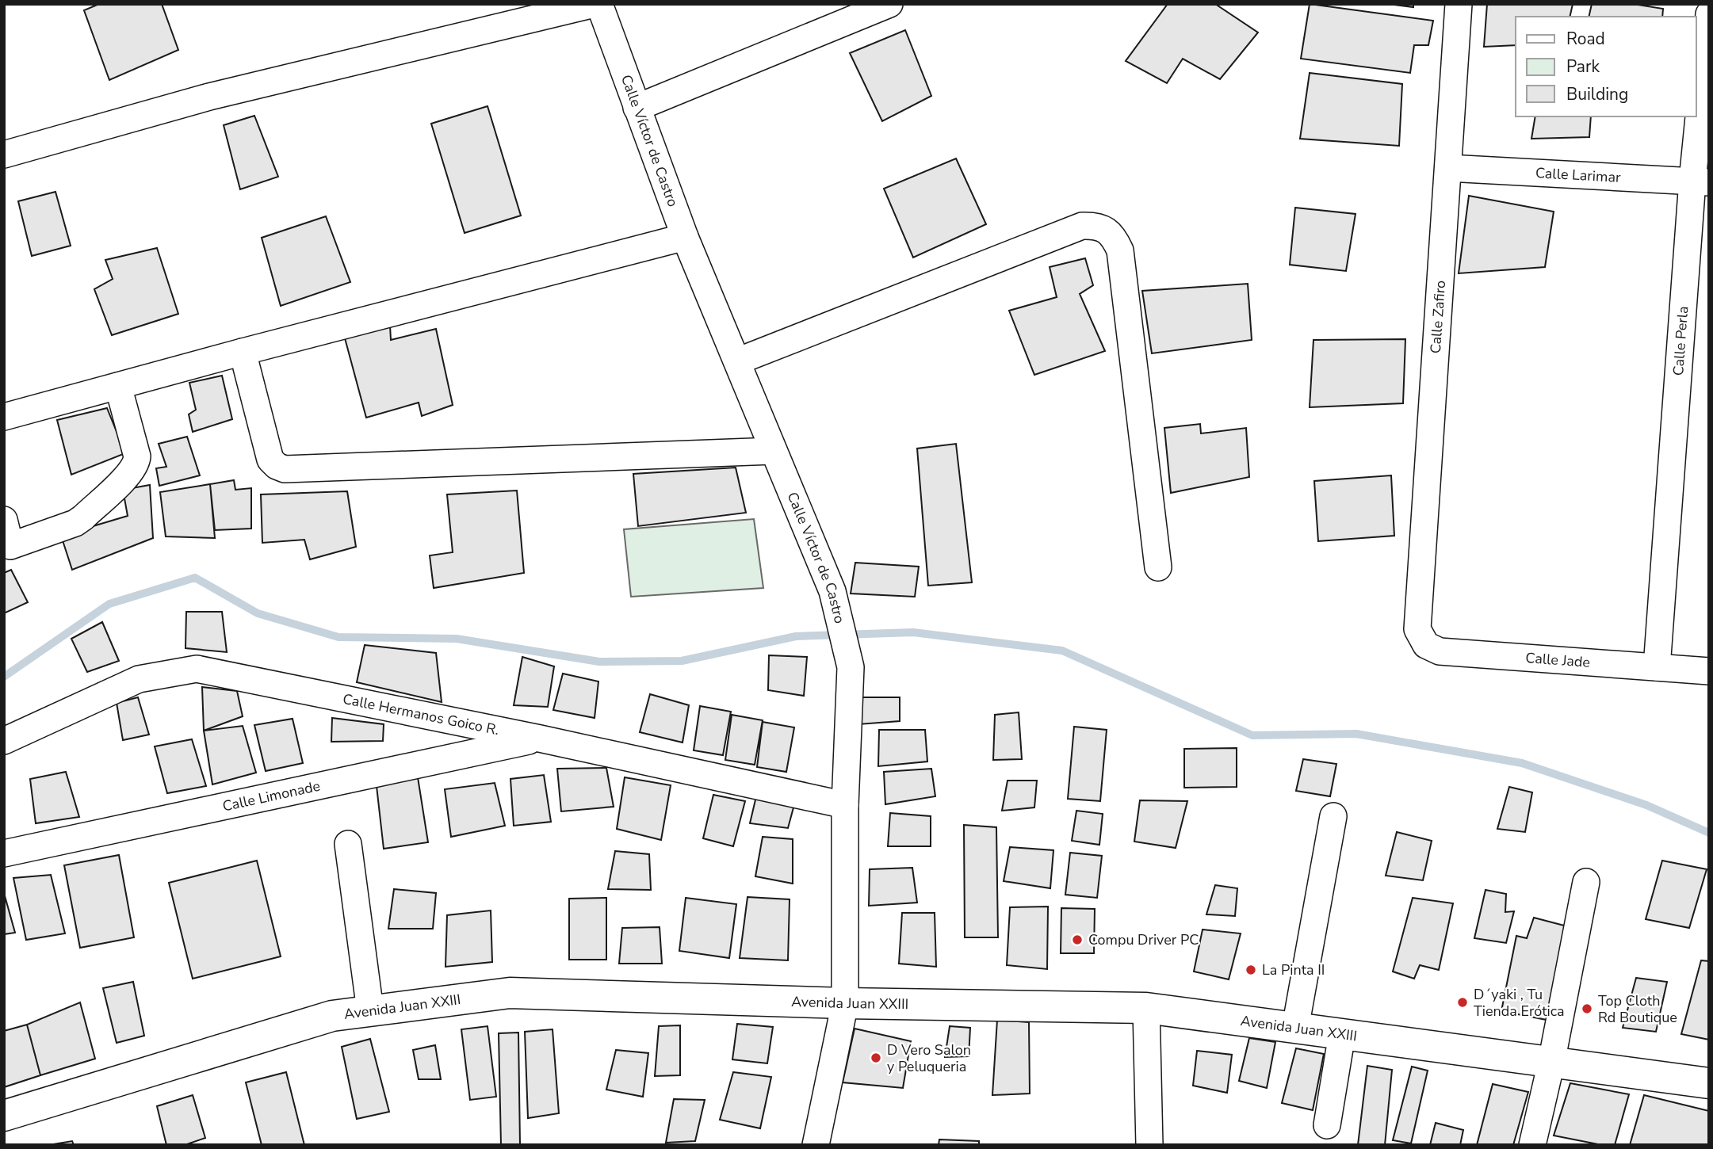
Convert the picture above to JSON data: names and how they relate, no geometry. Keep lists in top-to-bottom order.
{
  "streets": {
    "main road": ["Avenida Juan XXIII"],
    "street": [
      "Calle Víctor de Castro",
      "Calle Larimar",
      "Calle Zafiro",
      "Calle Perla",
      "Calle Jade",
      "Calle Hermanos Goico R.",
      "Calle Limonade"
    ]
  },
  "crossings": [
    ["Calle Víctor de Castro", "Calle Hermanos Goico R."],
    ["Calle Víctor de Castro", "Avenida Juan XXIII"],
    ["Calle Larimar", "Calle Zafiro"],
    ["Calle Larimar", "Calle Perla"],
    ["Calle Zafiro", "Calle Jade"],
    ["Calle Perla", "Calle Jade"],
    ["Calle Hermanos Goico R.", "Calle Limonade"]
  ],
  "places": [
    "Compu Driver PC",
    "La Pinta II",
    "D´yaki , Tu Tienda Erótica",
    "Top Cloth Rd Boutique",
    "D Vero Salon y Peluqueria"
  ],
  "legend": ["Road", "Park", "Building"]
}
